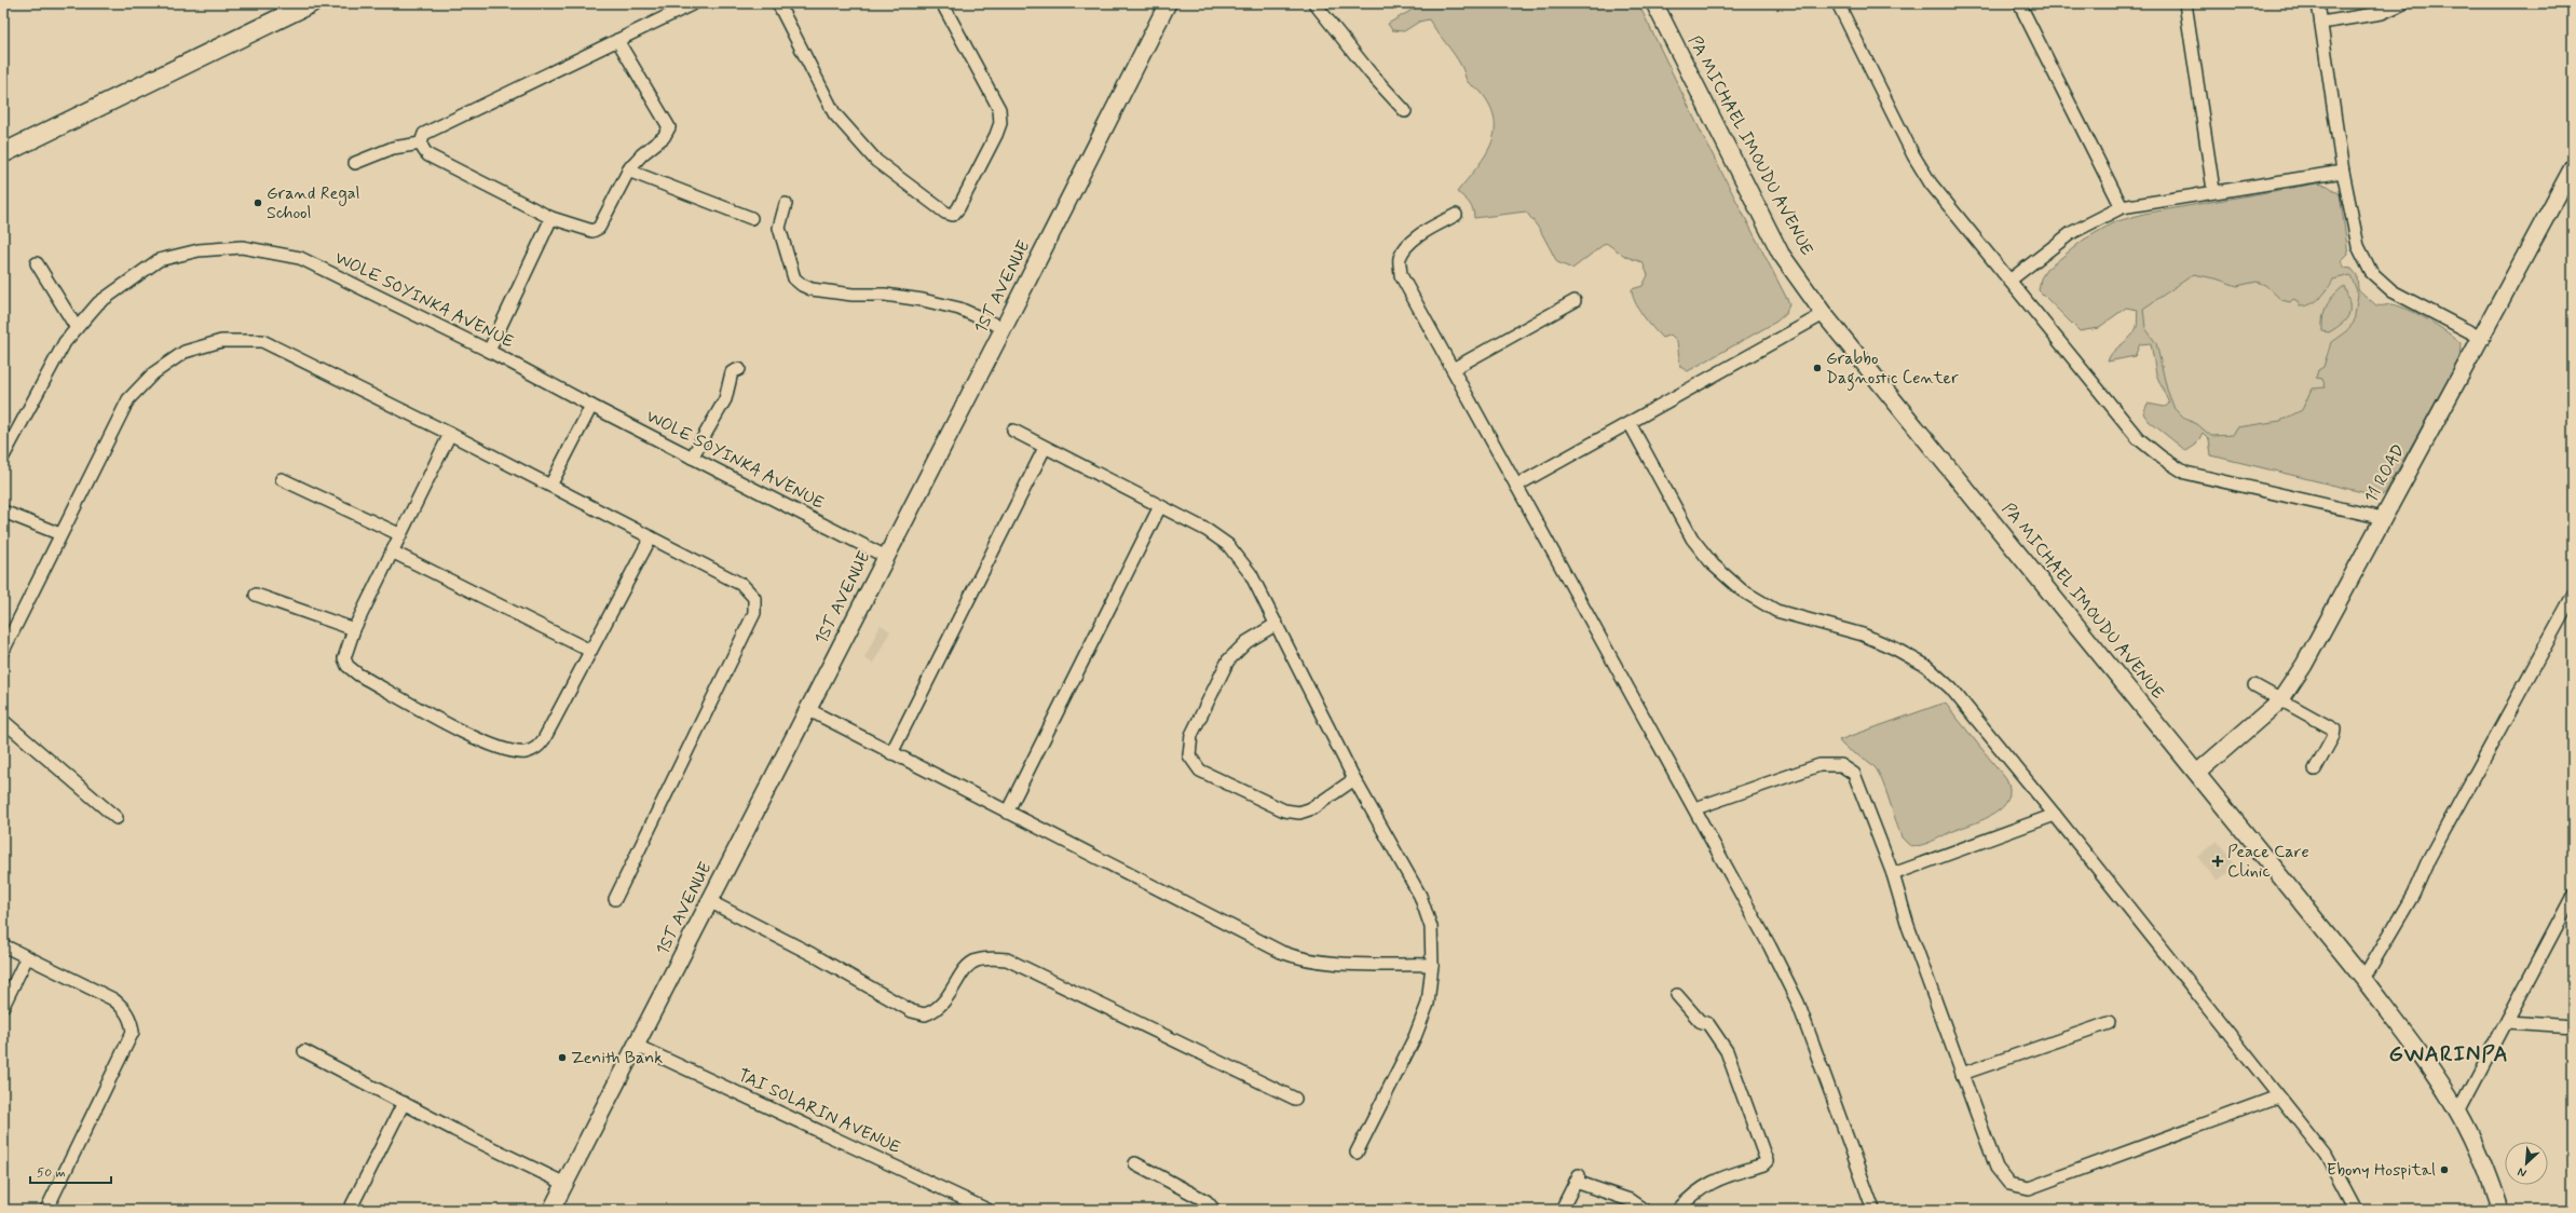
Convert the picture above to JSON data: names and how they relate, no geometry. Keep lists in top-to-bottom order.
{
  "streets": {
    "street": [
      "PA MICHAEL IMOUDU AVENUE",
      "1ST AVENUE",
      "WOLE SOYINKA AVENUE",
      "11 ROAD",
      "TAI SOLARIN AVENUE"
    ]
  },
  "crossings": [
    ["PA MICHAEL IMOUDU AVENUE", "11 ROAD"],
    ["1ST AVENUE", "WOLE SOYINKA AVENUE"],
    ["1ST AVENUE", "TAI SOLARIN AVENUE"]
  ],
  "districts": ["GWARINPA"],
  "places": {
    "other": [
      "Grand Regal School",
      "Grabbo Dagnostic Center",
      "Zenith Bank",
      "Ebony Hospital"
    ],
    "health": ["Peace Care Clinic"]
  },
  "scale_bar": "50 m",
  "north": "bottom left"
}
